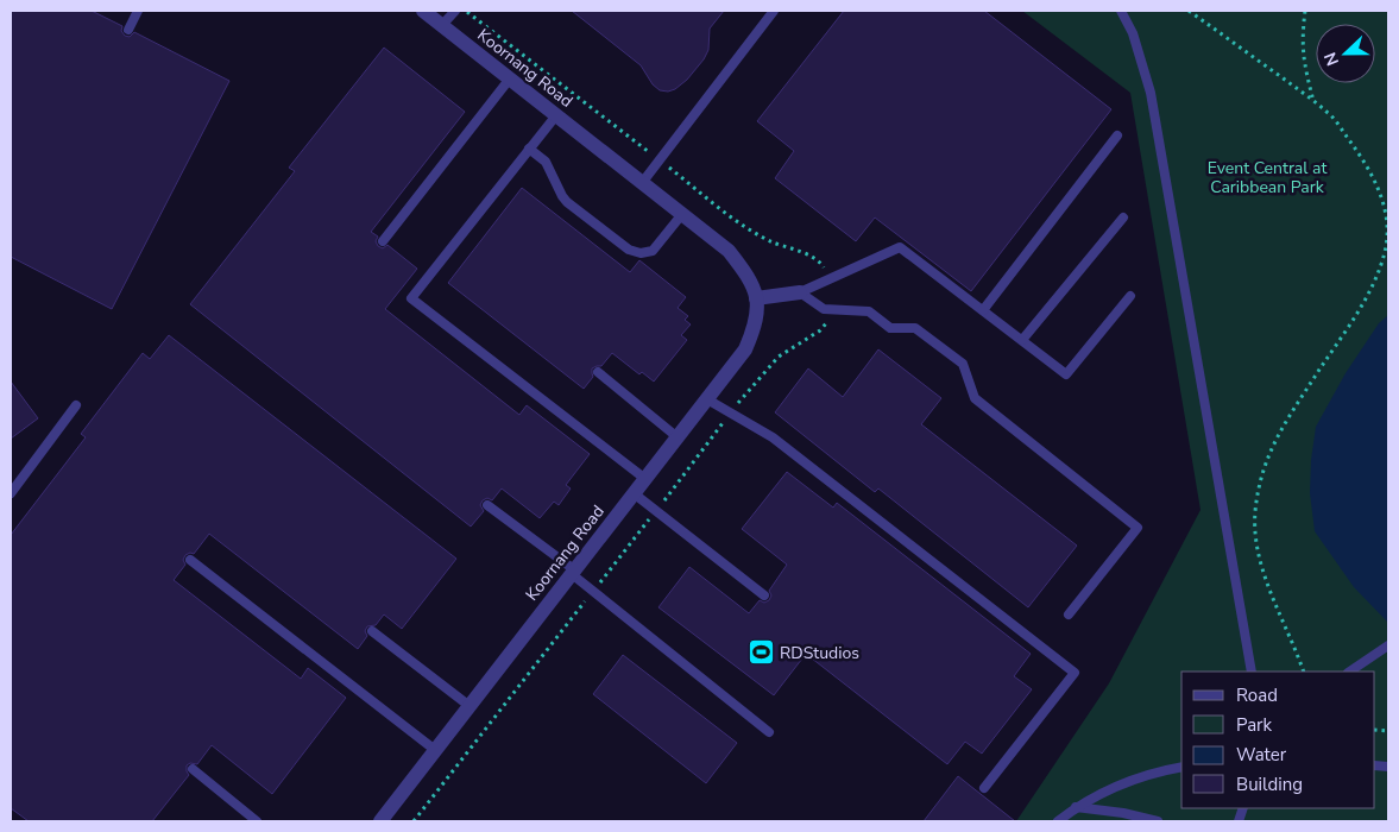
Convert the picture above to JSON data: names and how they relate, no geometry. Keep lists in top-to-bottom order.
{
  "streets": {
    "street": ["Koornang Road"]
  },
  "parks": ["Event Central at Caribbean Park"],
  "places": {
    "sports": ["RDStudios"]
  },
  "legend": [
    "Road",
    "Park",
    "Water",
    "Building"
  ],
  "north": "left"
}
